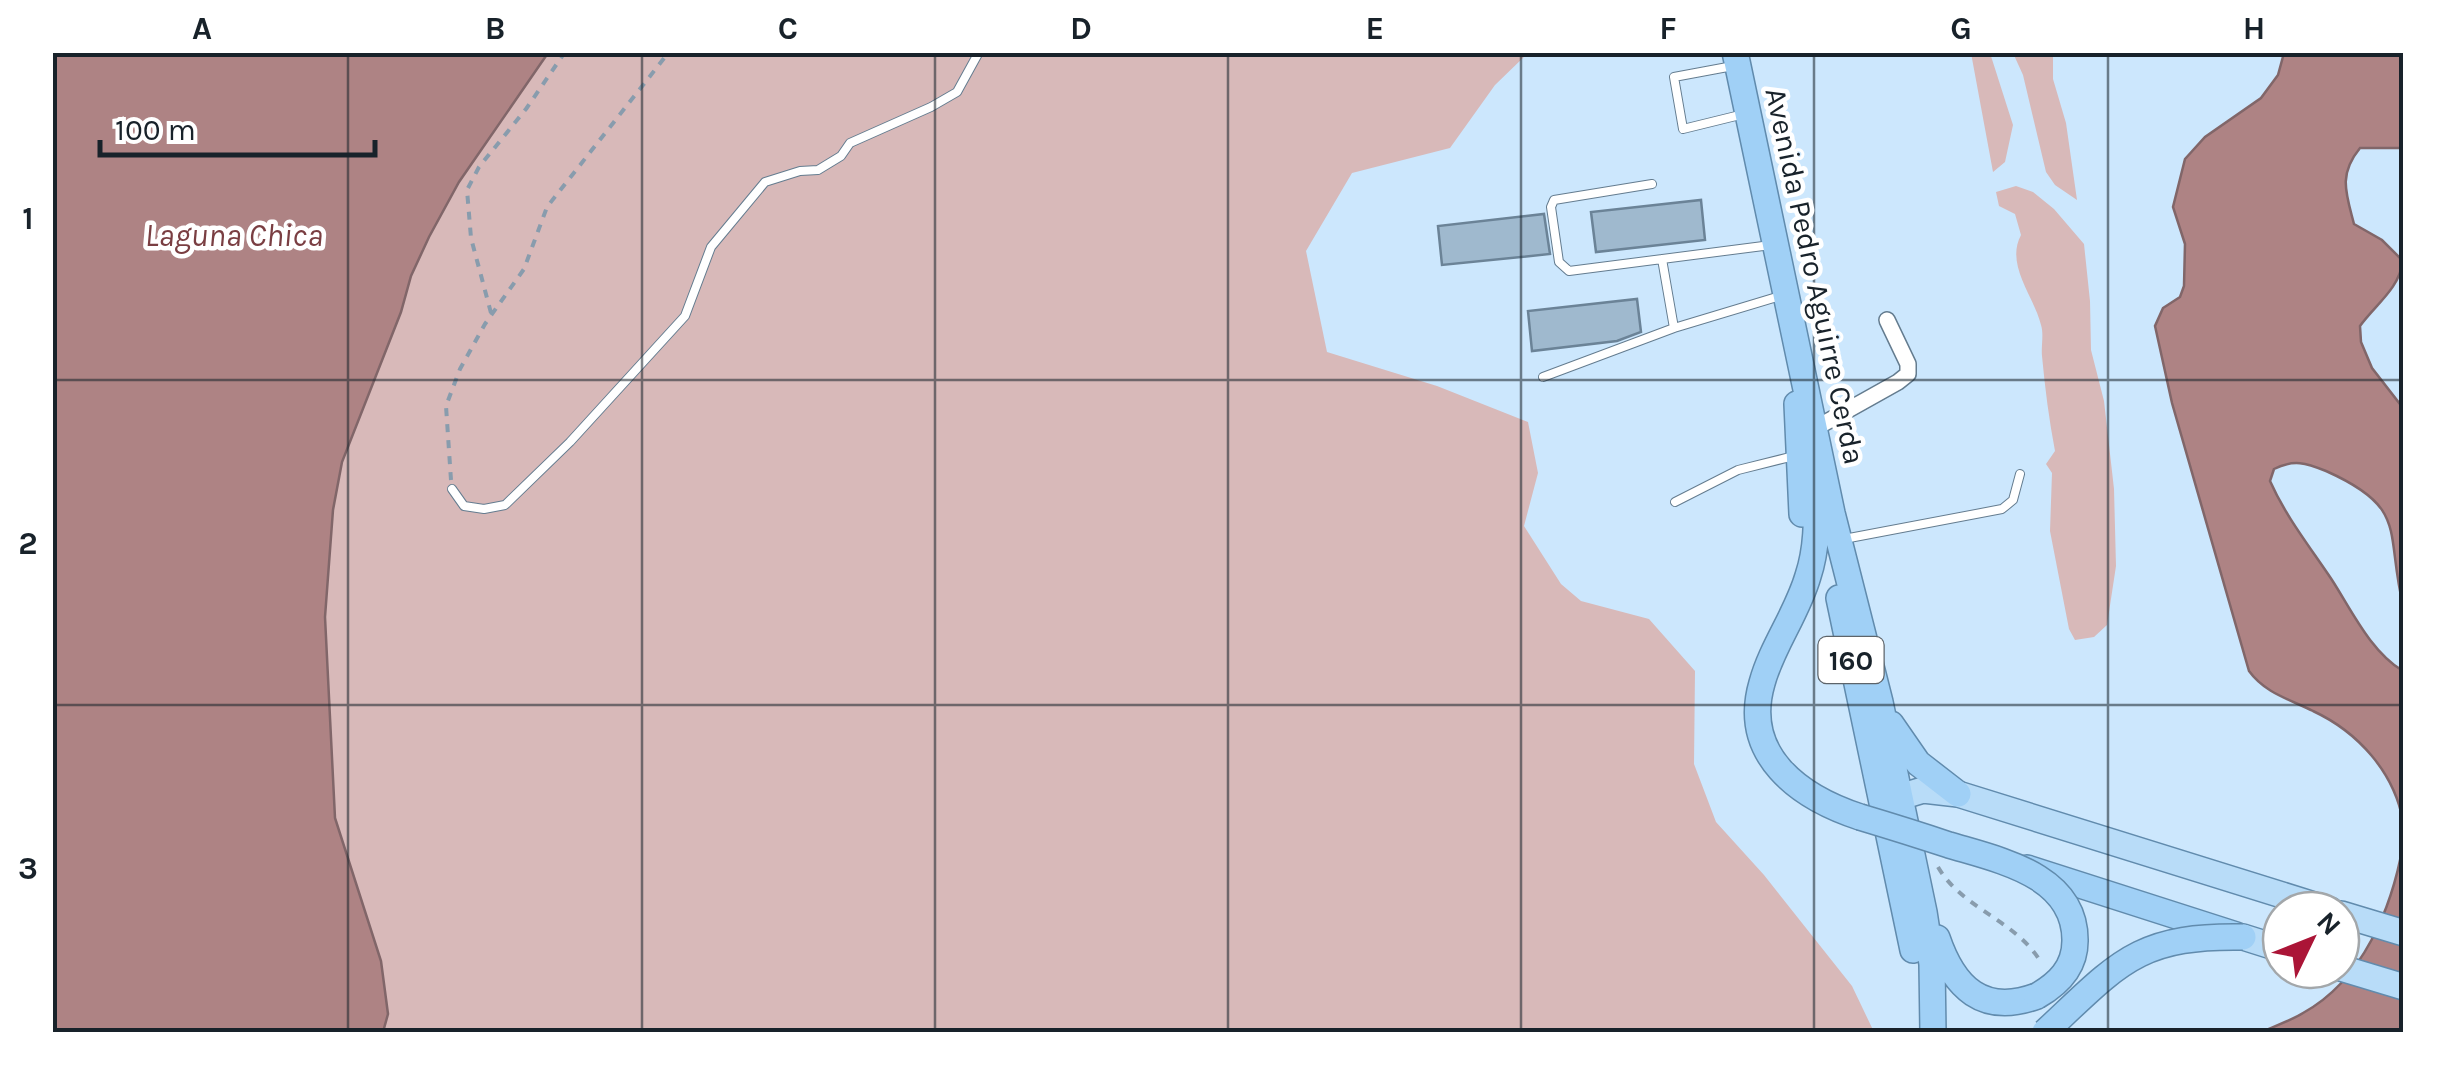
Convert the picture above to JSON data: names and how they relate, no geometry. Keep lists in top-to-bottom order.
{
  "streets": {
    "highway": ["Avenida Pedro Aguirre Cerda", "160"]
  },
  "water": ["Laguna Chica"],
  "scale_bar": "100 m",
  "north": "top right",
  "grid": {
    "columns": [
      "A",
      "B",
      "C",
      "D",
      "E",
      "F",
      "G",
      "H"
    ],
    "rows": ["1", "2", "3"]
  }
}
